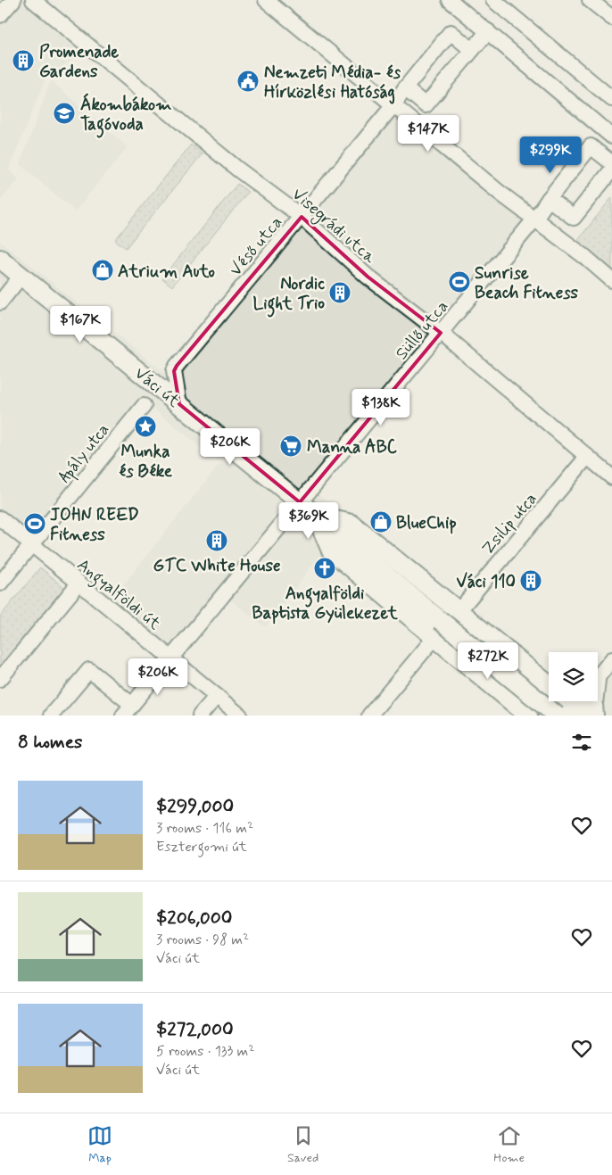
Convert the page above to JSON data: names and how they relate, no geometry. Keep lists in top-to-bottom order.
{
  "streets": {
    "main road": ["Váci út"],
    "street": [
      "Visegrádi utca",
      "Véső utca",
      "Süllő utca",
      "Apály utca",
      "Zsilip utca",
      "Angyalföldi út"
    ]
  },
  "crossings": [
    ["Visegrádi utca", "Véső utca"],
    ["Visegrádi utca", "Süllő utca"],
    ["Visegrádi utca", "Zsilip utca"],
    ["Véső utca", "Váci út"],
    ["Süllő utca", "Váci út"],
    ["Süllő utca", "Angyalföldi út"],
    ["Váci út", "Zsilip utca"],
    ["Apály utca", "Angyalföldi út"]
  ],
  "places": {
    "building": [
      "Promenade Gardens",
      "Nordic Light Trio",
      "GTC White House",
      "Váci 110"
    ],
    "public building": ["Nemzeti Média- és Hírközlési Hatóság"],
    "school or university": ["Ákombákom Tagóvoda"],
    "shop": ["Atrium Auto", "BlueChip"],
    "sports": ["Sunrise Beach Fitness", "JOHN REED Fitness"],
    "place": ["Munka és Béke"],
    "supermarket": ["Manna ABC"],
    "church": ["Angyalföldi Baptista Gyülekezet"]
  },
  "page": {
    "price": [
      "$147K",
      "$299K",
      "$167K",
      "$138K",
      "$206K",
      "$369K",
      "$272K",
      "$206K"
    ],
    "heading": "8 homes",
    "list": [
      {
        "name": "$299,000",
        "note": "3 rooms · 116 m² · Esztergomi út"
      },
      {
        "name": "$206,000",
        "note": "3 rooms · 98 m² · Váci út"
      },
      {
        "name": "$272,000",
        "note": "5 rooms · 133 m² · Váci út"
      }
    ],
    "tabs": ["Map", "Saved", "Home"]
  }
}
